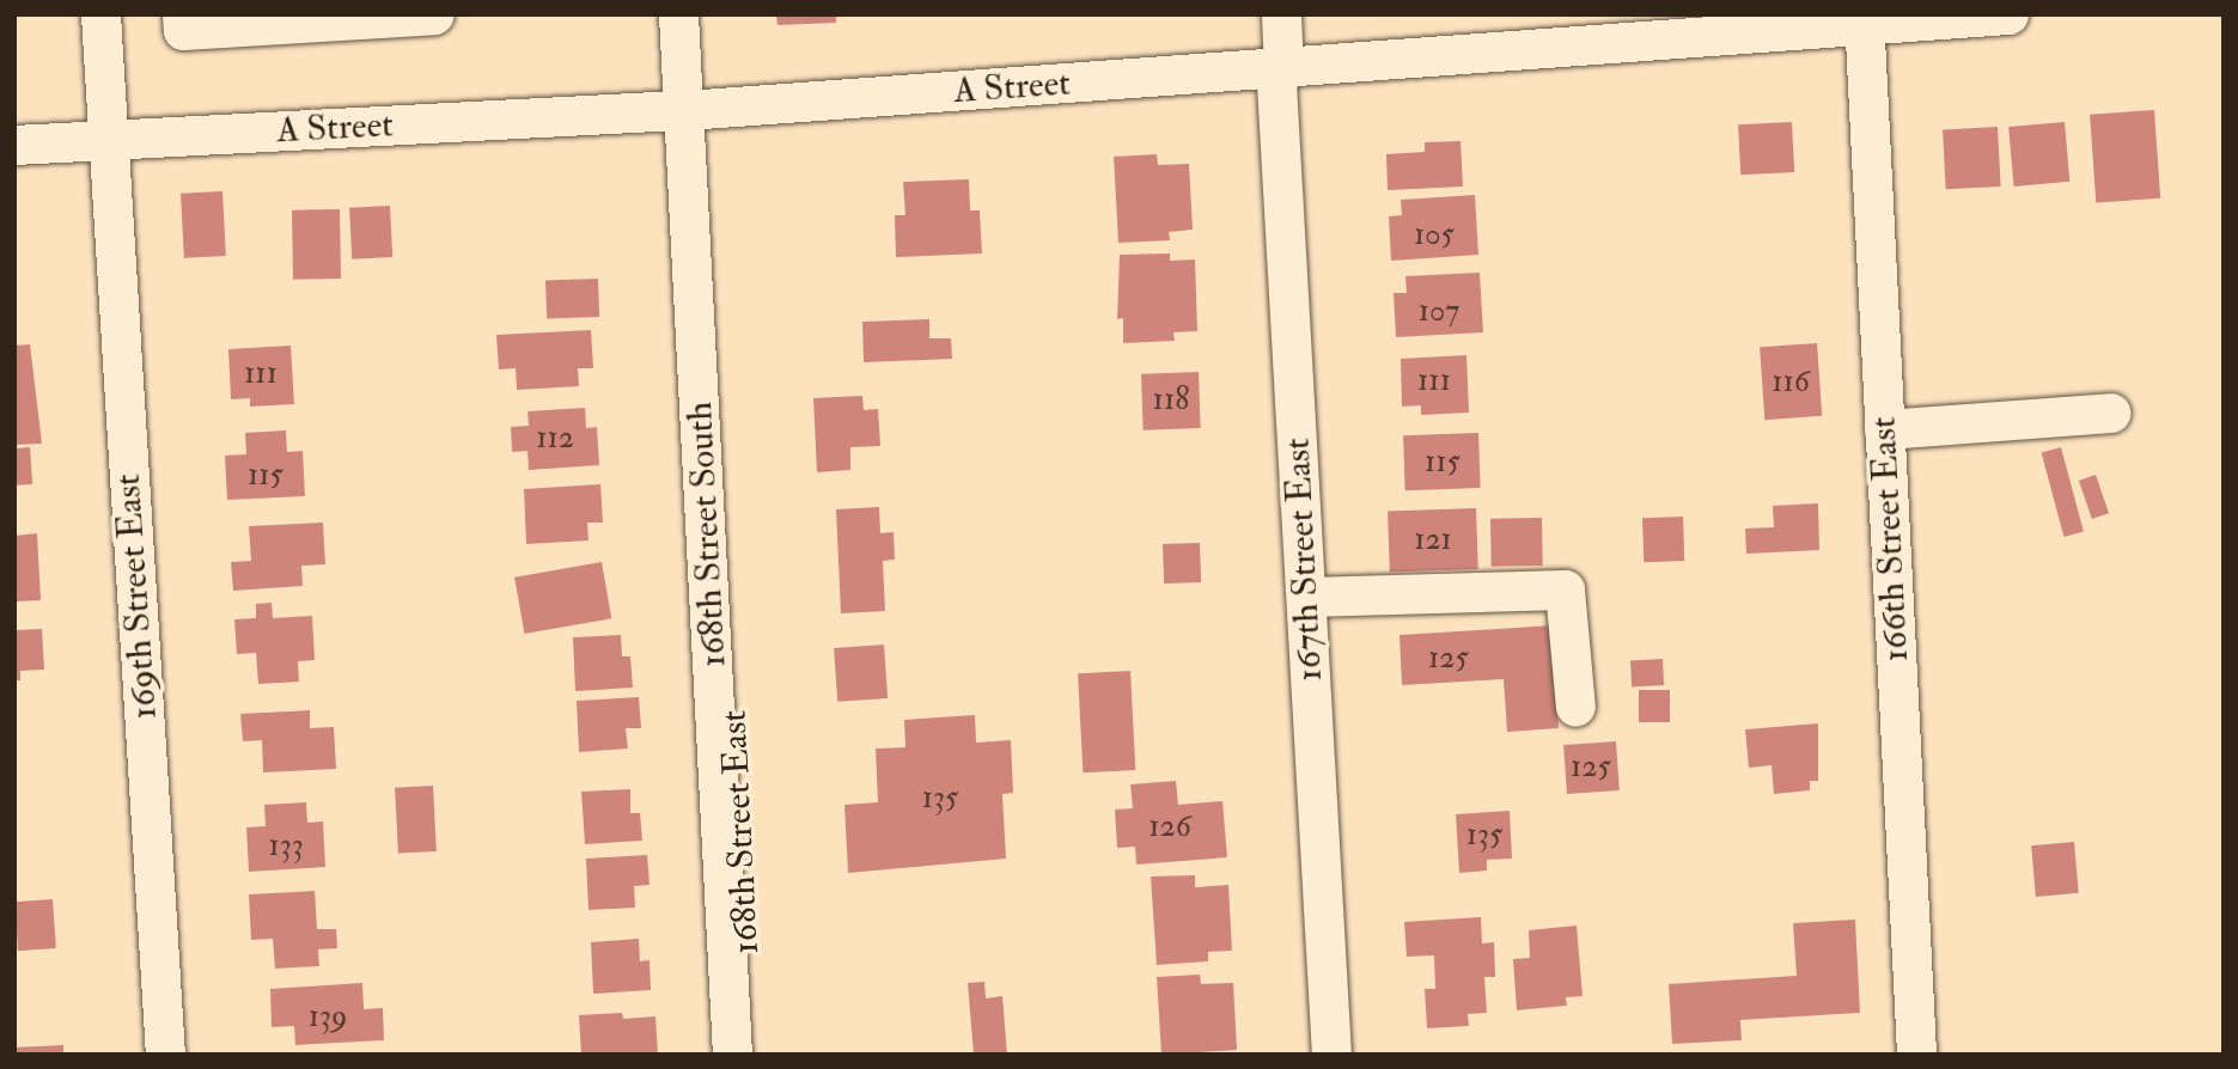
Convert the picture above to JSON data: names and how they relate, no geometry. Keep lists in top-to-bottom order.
{
  "streets": {
    "street": [
      "A Street",
      "168th Street South",
      "166th Street East",
      "167th Street East",
      "169th Street East",
      "168th Street East"
    ]
  },
  "crossings": [
    ["A Street", "168th Street South"],
    ["A Street", "166th Street East"],
    ["A Street", "167th Street East"],
    ["A Street", "169th Street East"],
    ["A Street", "168th Street East"],
    ["168th Street South", "168th Street East"]
  ],
  "house_numbers": [
    "105",
    "107",
    "111",
    "111",
    "116",
    "118",
    "112",
    "115",
    "115",
    "121",
    "125",
    "125",
    "135",
    "126",
    "135",
    "133",
    "139"
  ]
}
